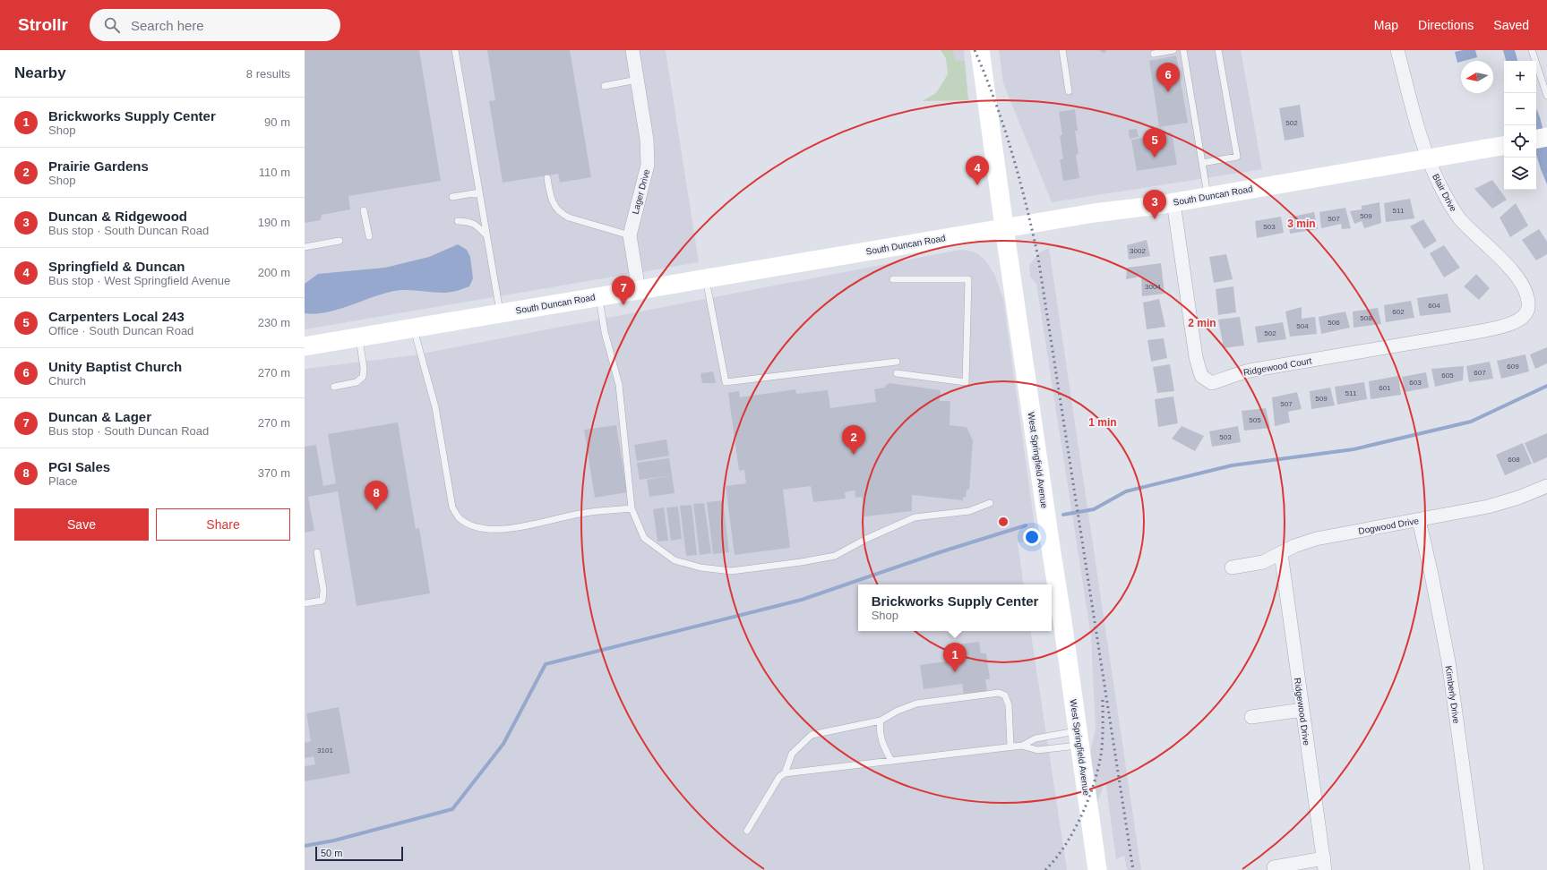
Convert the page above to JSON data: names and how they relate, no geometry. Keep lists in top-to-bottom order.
{
  "streets": {
    "main road": ["South Duncan Road", "West Springfield Avenue"],
    "street": [
      "Lager Drive",
      "Blair Drive",
      "Ridgewood Court",
      "Dogwood Drive",
      "Kimberly Drive",
      "Ridgewood Drive"
    ]
  },
  "crossings": [
    ["Lager Drive", "South Duncan Road"],
    ["Blair Drive", "South Duncan Road"],
    ["Blair Drive", "Ridgewood Court"],
    ["South Duncan Road", "Ridgewood Court"],
    ["South Duncan Road", "West Springfield Avenue"],
    ["Dogwood Drive", "Kimberly Drive"],
    ["Dogwood Drive", "Ridgewood Drive"]
  ],
  "house_numbers": [
    "502",
    "511",
    "509",
    "507",
    "503",
    "3002",
    "3004",
    "604",
    "602",
    "508",
    "506",
    "504",
    "502",
    "609",
    "607",
    "605",
    "603",
    "601",
    "511",
    "509",
    "507",
    "505",
    "503",
    "608",
    "3101"
  ],
  "scale_bar": "50 m",
  "north": "left",
  "page": {
    "header": "Strollr",
    "search": "Search here",
    "nav": ["Map", "Directions", "Saved"],
    "heading": ["Nearby", "8 results"],
    "map_buttons": ["+", "−"],
    "pins": [
      "6",
      "5",
      "4",
      "3",
      "7",
      "2",
      "8",
      "1"
    ],
    "list": [
      {
        "mark": "1",
        "name": "Brickworks Supply Center",
        "note": "Shop",
        "value": "90 m"
      },
      {
        "mark": "2",
        "name": "Prairie Gardens",
        "note": "Shop",
        "value": "110 m"
      },
      {
        "mark": "3",
        "name": "Duncan & Ridgewood",
        "note": "Bus stop · South Duncan Road",
        "value": "190 m"
      },
      {
        "mark": "4",
        "name": "Springfield & Duncan",
        "note": "Bus stop · West Springfield Avenue",
        "value": "200 m"
      },
      {
        "mark": "5",
        "name": "Carpenters Local 243",
        "note": "Office · South Duncan Road",
        "value": "230 m"
      },
      {
        "mark": "6",
        "name": "Unity Baptist Church",
        "note": "Church",
        "value": "270 m"
      },
      {
        "mark": "7",
        "name": "Duncan & Lager",
        "note": "Bus stop · South Duncan Road",
        "value": "270 m"
      },
      {
        "mark": "8",
        "name": "PGI Sales",
        "note": "Place",
        "value": "370 m"
      }
    ],
    "buttons": ["Save", "Share"],
    "popup": ["Brickworks Supply Center", "Shop"],
    "scale": "50 m"
  },
  "rings": ["3 min", "2 min", "1 min"]
}
